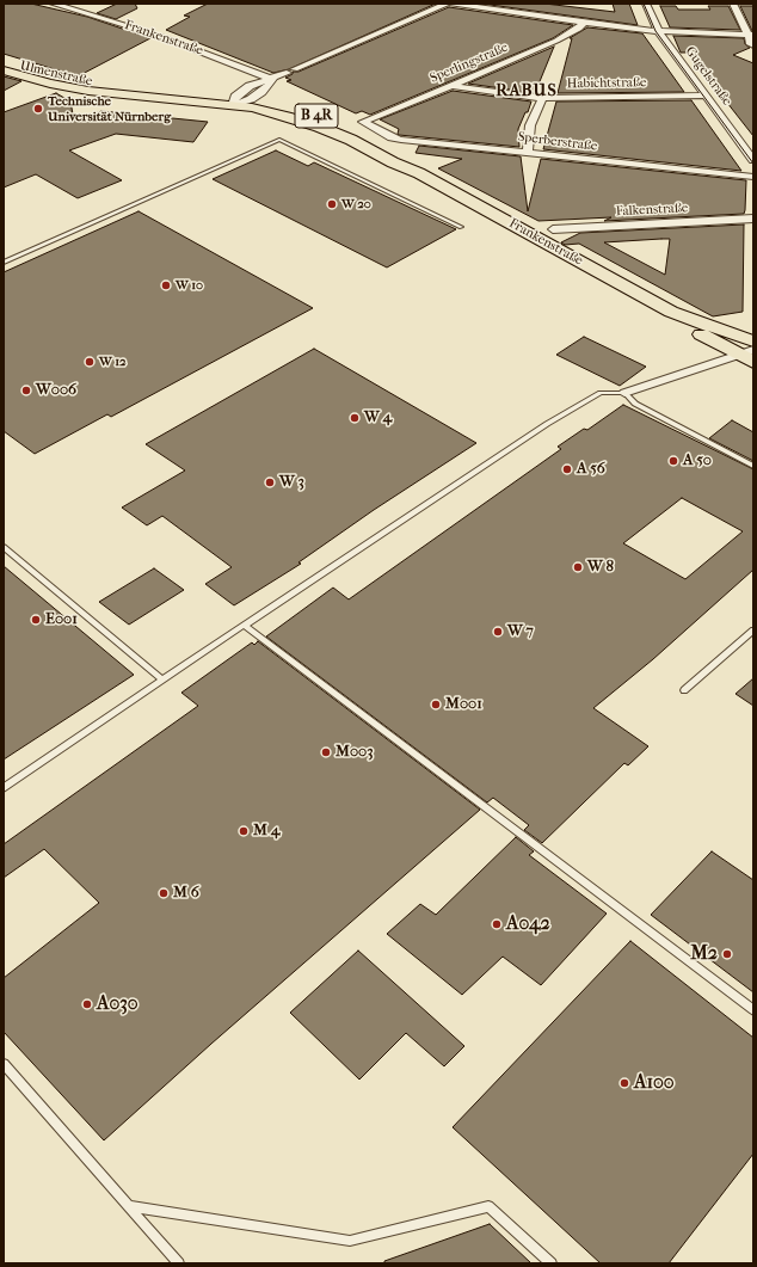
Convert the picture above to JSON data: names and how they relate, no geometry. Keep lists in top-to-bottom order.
{
  "streets": {
    "main road": ["Frankenstraße", "Ulmenstraße", "B 4R"],
    "street": [
      "Sperlingstraße",
      "Gugelstraße",
      "Habichtstraße",
      "Sperberstraße",
      "Falkenstraße"
    ]
  },
  "crossings": [
    ["Frankenstraße", "Ulmenstraße"],
    ["Sperlingstraße", "Habichtstraße"],
    ["Sperlingstraße", "Sperberstraße"],
    ["Gugelstraße", "Habichtstraße"]
  ],
  "districts": ["RABUS"],
  "places": [
    "Technische Universität Nürnberg",
    "W 20",
    "W 10",
    "W 12",
    "W006",
    "W 4",
    "A 50",
    "A 56",
    "W 3",
    "W 8",
    "E001",
    "W 7",
    "M001",
    "M003",
    "M 4",
    "M 6",
    "A042",
    "M2",
    "A030",
    "A100"
  ]
}
